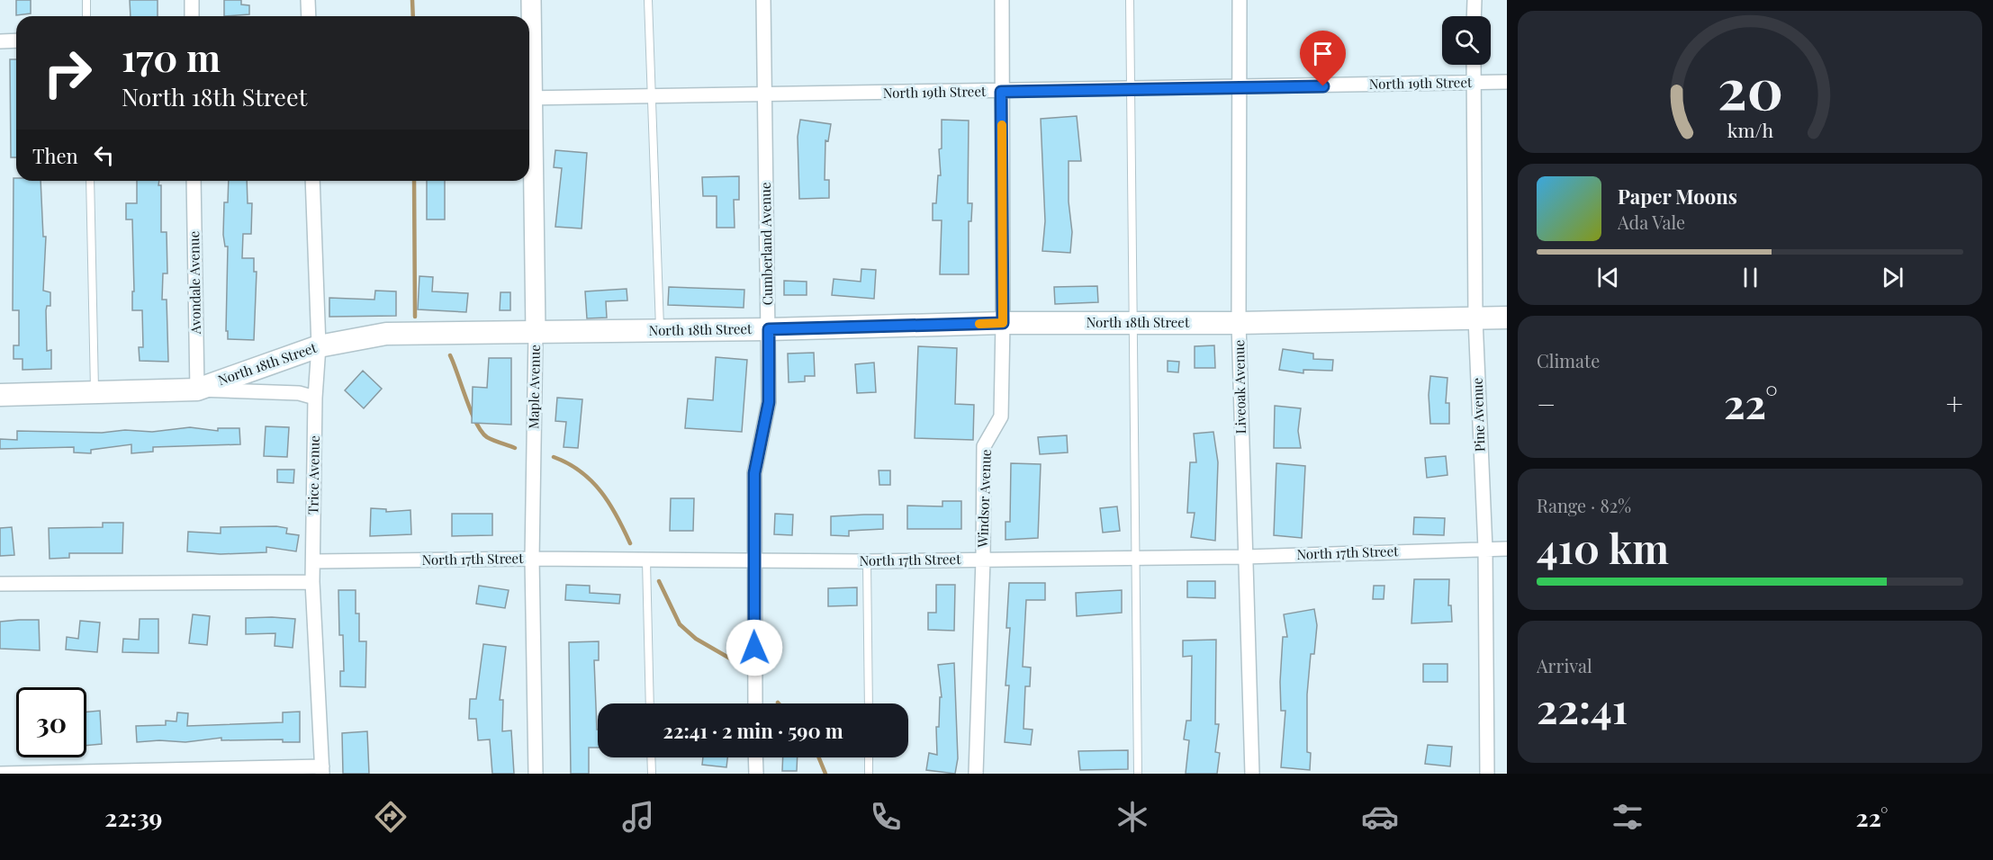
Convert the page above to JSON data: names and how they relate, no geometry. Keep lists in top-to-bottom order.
{
  "streets": {
    "main road": ["North 18th Street"],
    "street": [
      "North 19th Street",
      "Cumberland Avenue",
      "Avondale Avenue",
      "Maple Avenue",
      "Liveoak Avenue",
      "Pine Avenue",
      "Trice Avenue",
      "Windsor Avenue",
      "North 17th Street"
    ]
  },
  "crossings": [
    ["North 19th Street", "Cumberland Avenue"],
    ["North 19th Street", "Liveoak Avenue"],
    ["North 19th Street", "Pine Avenue"],
    ["North 19th Street", "Windsor Avenue"],
    ["Cumberland Avenue", "North 18th Street"],
    ["Cumberland Avenue", "North 17th Street"],
    ["Avondale Avenue", "North 18th Street"],
    ["North 18th Street", "Maple Avenue"],
    ["North 18th Street", "Liveoak Avenue"],
    ["North 18th Street", "Pine Avenue"],
    ["North 18th Street", "Trice Avenue"],
    ["North 18th Street", "Windsor Avenue"],
    ["Maple Avenue", "North 17th Street"],
    ["Liveoak Avenue", "North 17th Street"],
    ["Pine Avenue", "North 17th Street"],
    ["Trice Avenue", "North 17th Street"],
    ["Windsor Avenue", "North 17th Street"]
  ],
  "page": {
    "turn": ["170 m", "North 18th Street"],
    "then": "Then",
    "song": ["Paper Moons", "Ada Vale"],
    "tile": [
      "Climate",
      ["Range · 82%", "410 km"],
      ["Arrival", "22:41"]
    ],
    "heat": ["−", "22°", "+"],
    "limit": "30",
    "trip": "22:41 · 2 min · 590 m",
    "tabs": ["22:39", "22°"],
    "gauge": ["20", "km/h"]
  }
}
